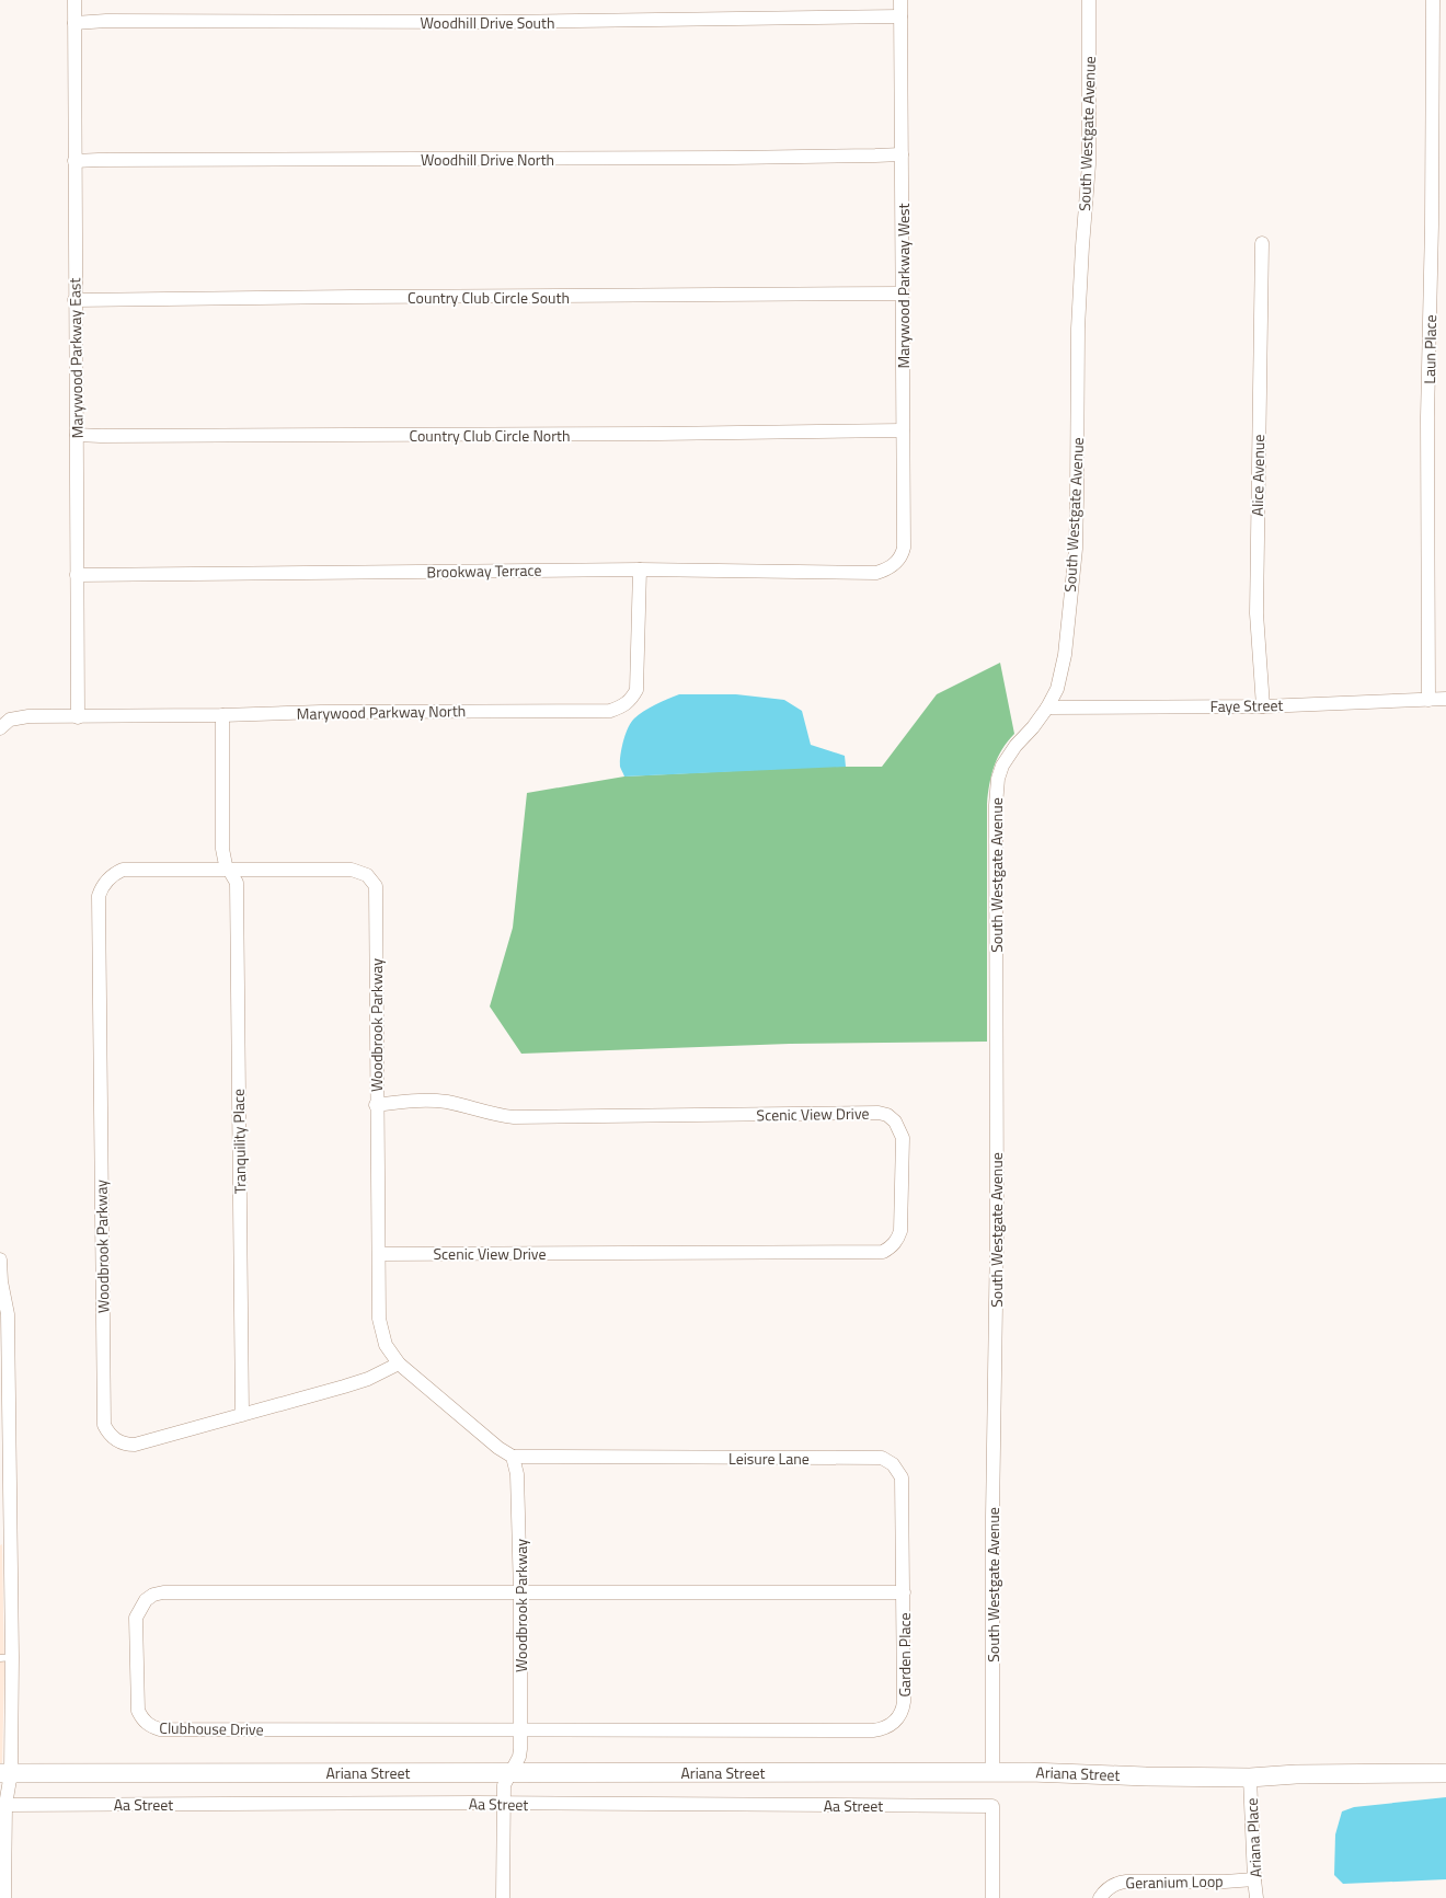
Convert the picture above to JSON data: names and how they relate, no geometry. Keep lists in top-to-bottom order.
{
  "streets": {
    "street": [
      "Woodhill Drive South",
      "South Westgate Avenue",
      "Woodhill Drive North",
      "Marywood Parkway West",
      "Country Club Circle South",
      "Laun Place",
      "Marywood Parkway East",
      "Country Club Circle North",
      "Alice Avenue",
      "Brookway Terrace",
      "Faye Street",
      "Marywood Parkway North",
      "Woodbrook Parkway",
      "Scenic View Drive",
      "Tranquility Place",
      "Leisure Lane",
      "Garden Place",
      "Clubhouse Drive",
      "Ariana Street",
      "Aa Street",
      "Ariana Place",
      "Geranium Loop"
    ]
  },
  "crossings": [
    ["Woodhill Drive South", "Marywood Parkway West"],
    ["Woodhill Drive South", "Marywood Parkway East"],
    ["South Westgate Avenue", "Faye Street"],
    ["South Westgate Avenue", "Ariana Street"],
    ["Woodhill Drive North", "Marywood Parkway West"],
    ["Woodhill Drive North", "Marywood Parkway East"],
    ["Marywood Parkway West", "Country Club Circle South"],
    ["Marywood Parkway West", "Country Club Circle North"],
    ["Marywood Parkway West", "Brookway Terrace"],
    ["Country Club Circle South", "Marywood Parkway East"],
    ["Laun Place", "Faye Street"],
    ["Marywood Parkway East", "Country Club Circle North"],
    ["Marywood Parkway East", "Brookway Terrace"],
    ["Marywood Parkway East", "Marywood Parkway North"],
    ["Alice Avenue", "Faye Street"],
    ["Brookway Terrace", "Marywood Parkway North"],
    ["Woodbrook Parkway", "Scenic View Drive"],
    ["Woodbrook Parkway", "Tranquility Place"],
    ["Woodbrook Parkway", "Leisure Lane"],
    ["Woodbrook Parkway", "Garden Place"],
    ["Woodbrook Parkway", "Clubhouse Drive"],
    ["Woodbrook Parkway", "Ariana Street"],
    ["Woodbrook Parkway", "Aa Street"],
    ["Leisure Lane", "Garden Place"],
    ["Garden Place", "Clubhouse Drive"],
    ["Ariana Street", "Ariana Place"],
    ["Ariana Place", "Geranium Loop"]
  ]
}
